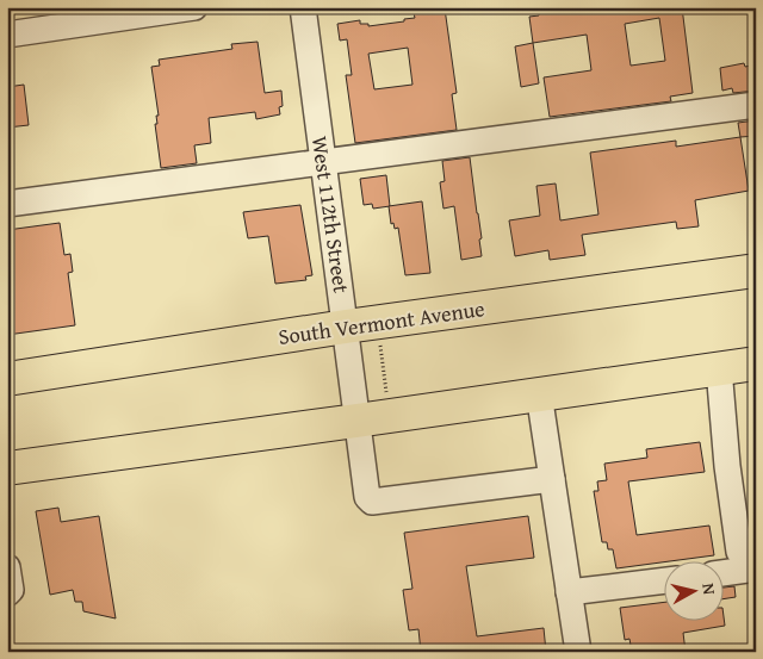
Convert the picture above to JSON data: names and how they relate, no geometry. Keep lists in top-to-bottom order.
{
  "streets": {
    "main road": ["South Vermont Avenue"],
    "street": ["West 112th Street"]
  },
  "crossings": [
    ["West 112th Street", "South Vermont Avenue"]
  ],
  "north": "right"
}
